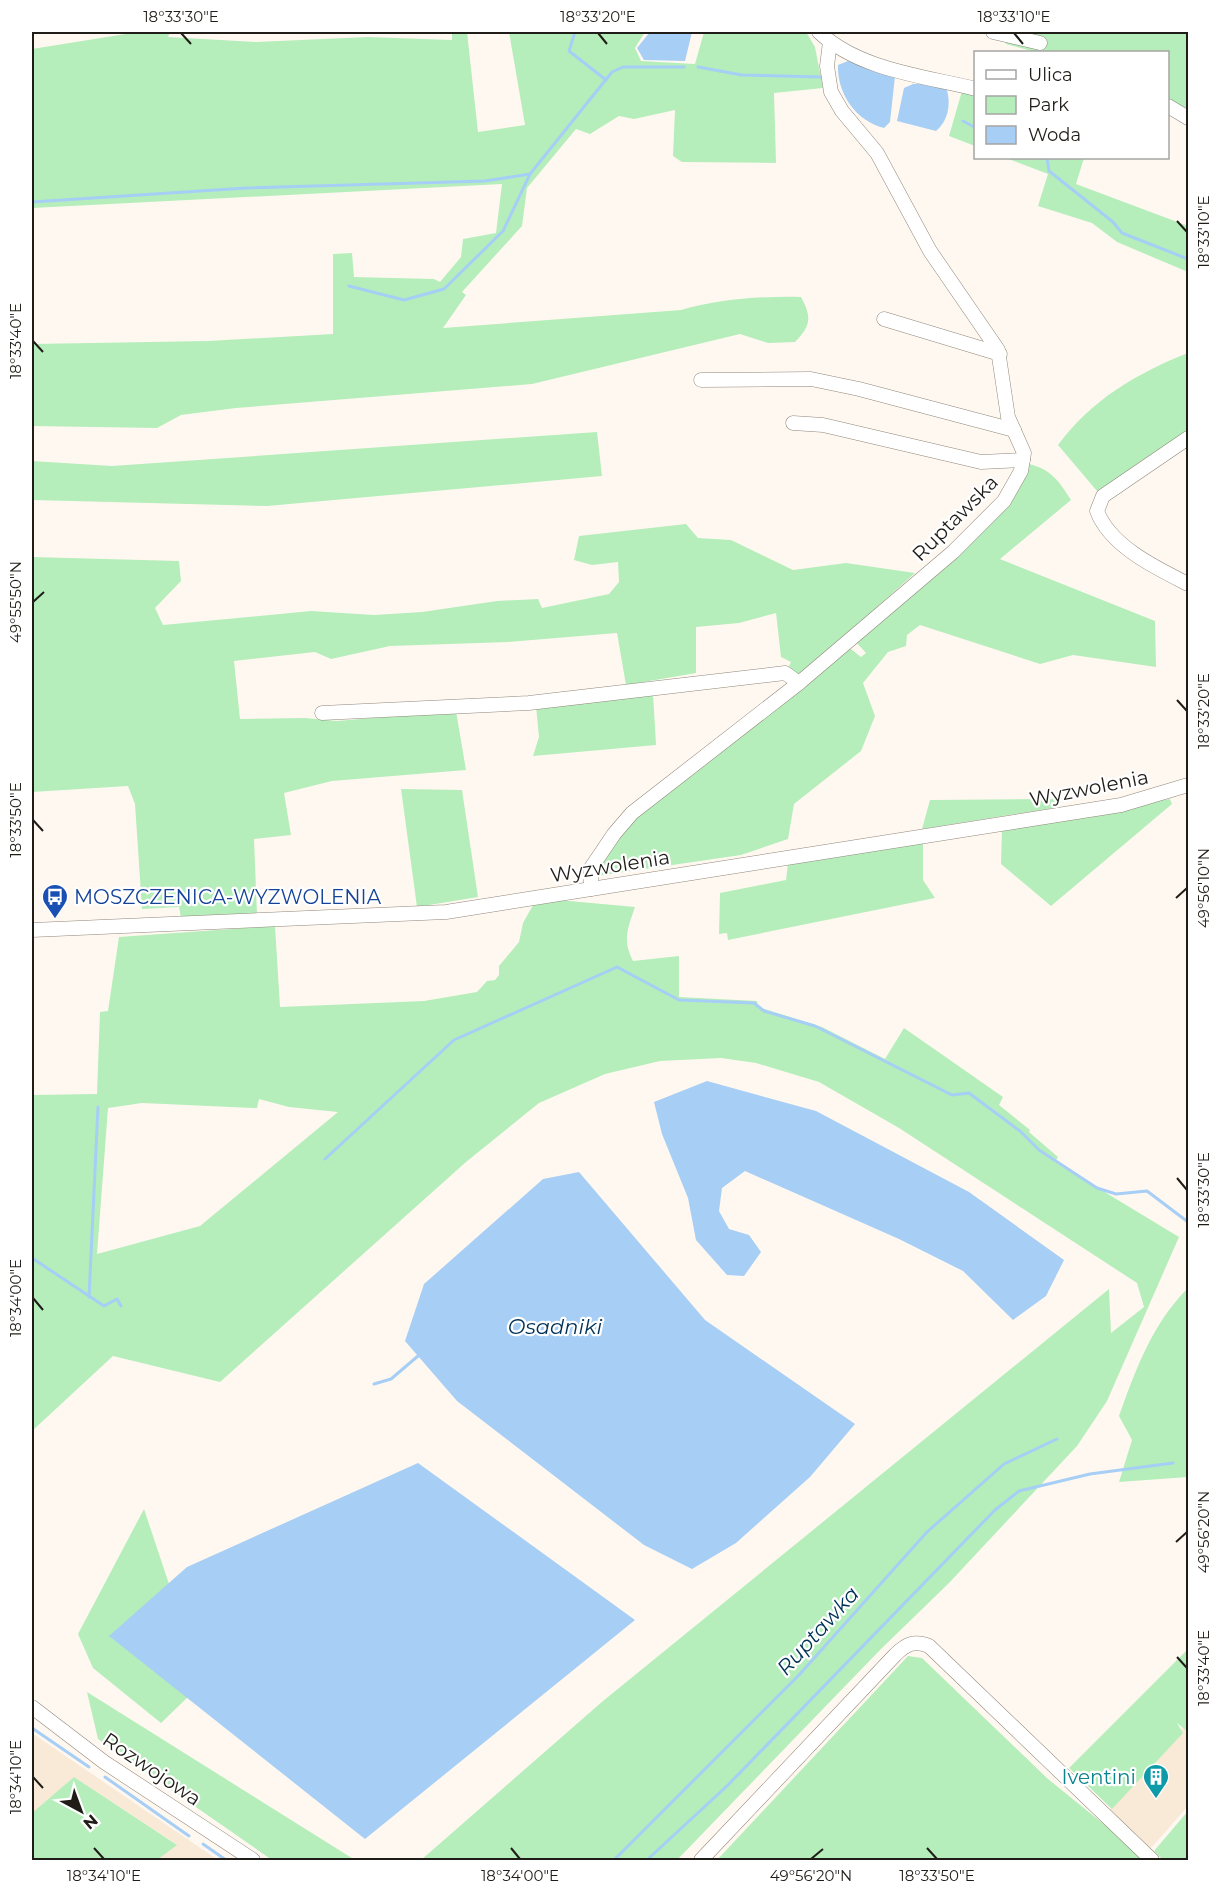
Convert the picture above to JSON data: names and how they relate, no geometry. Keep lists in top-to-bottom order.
{
  "streets": {
    "street": ["Ruptawska", "Wyzwolenia", "Rozwojowa"]
  },
  "crossings": [
    ["Ruptawska", "Wyzwolenia"]
  ],
  "water": ["Osadniki", "Ruptawka"],
  "places": {
    "bus stop": ["MOSZCZENICA-WYZWOLENIA"],
    "building": ["Iventini"]
  },
  "legend": ["Ulica", "Park", "Woda"],
  "north": "bottom right",
  "coordinates": [
    "18°33'30\"E",
    "18°33'20\"E",
    "18°33'10\"E",
    "18°33'40\"E",
    "49°55'50\"N",
    "18°33'50\"E",
    "49°56'10\"N",
    "18°34'00\"E",
    "49°56'20\"N",
    "18°34'10\"E"
  ]
}
